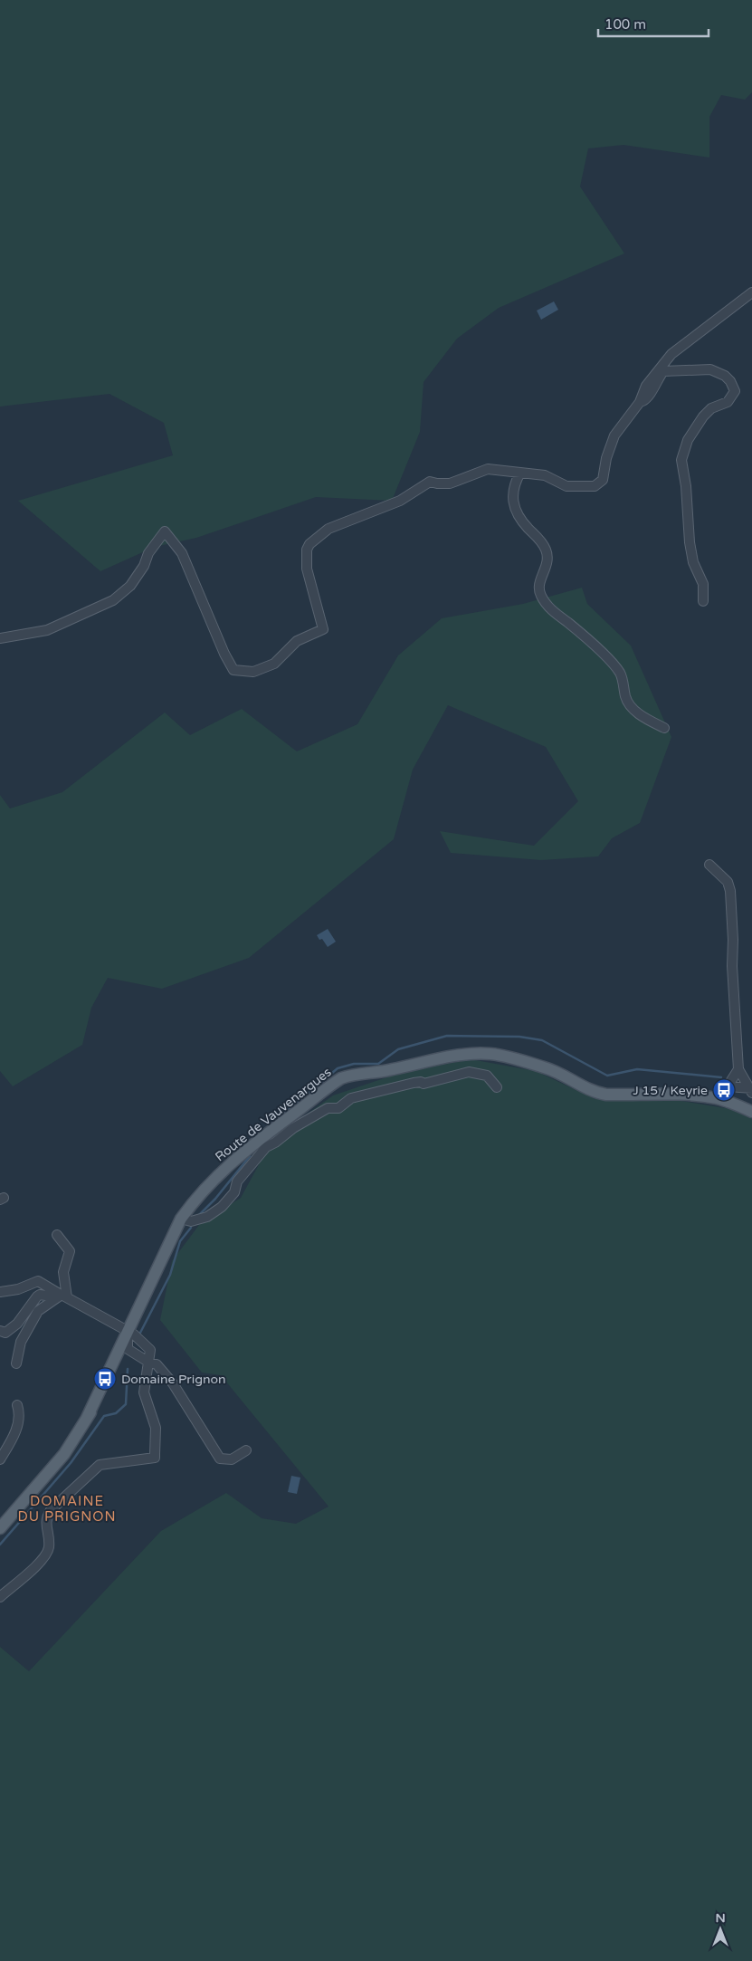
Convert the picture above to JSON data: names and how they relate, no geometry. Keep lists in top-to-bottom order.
{
  "streets": {
    "main road": ["Route de Vauvenargues"]
  },
  "districts": ["DOMAINE DU PRIGNON"],
  "places": {
    "bus stop": ["J 15 / Keyrie", "Domaine Prignon"]
  },
  "scale_bar": "100 m",
  "north": "top"
}
